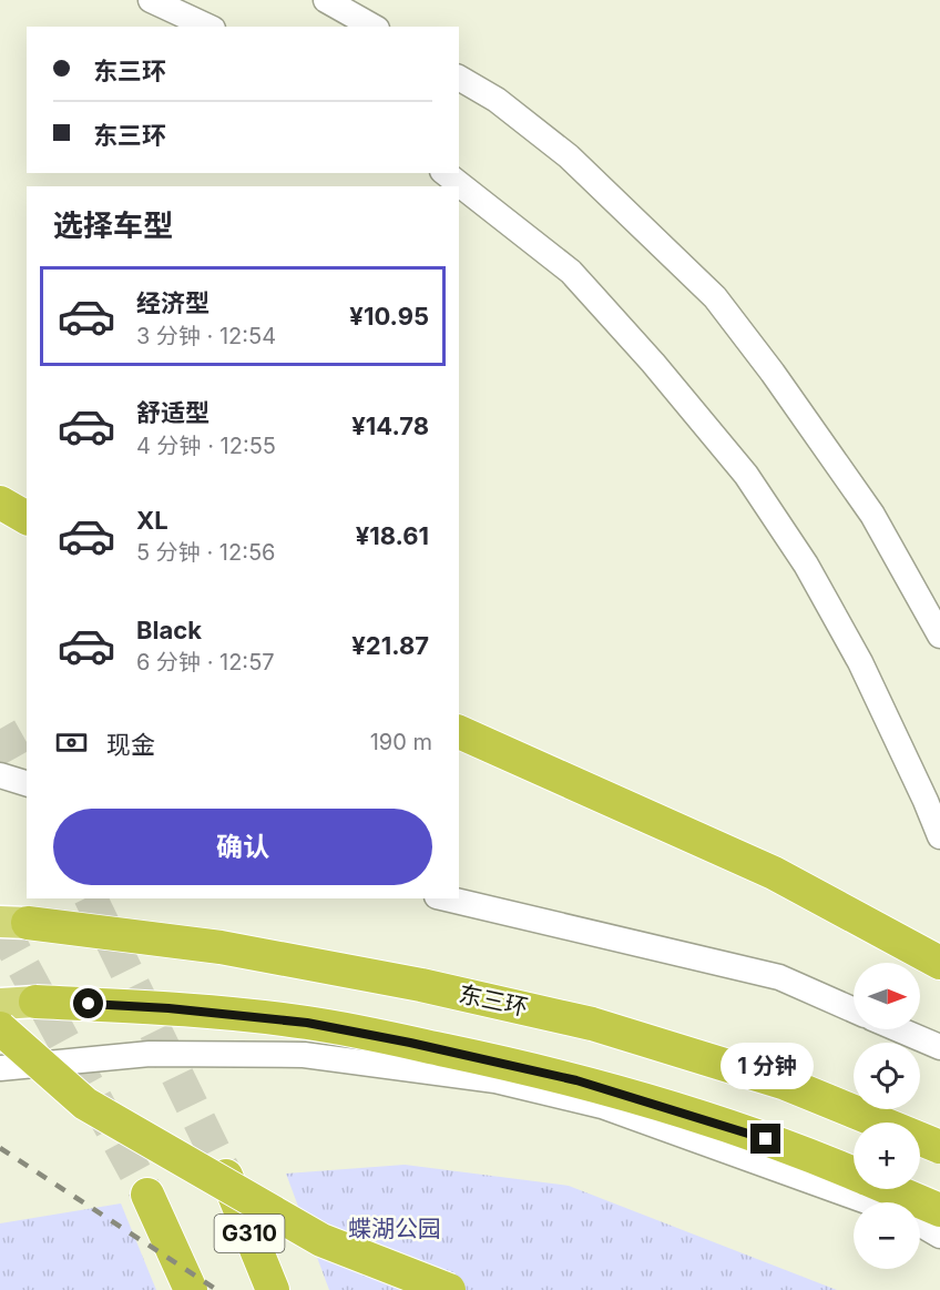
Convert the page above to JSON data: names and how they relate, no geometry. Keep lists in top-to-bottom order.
{
  "streets": {
    "highway": ["东三环", "G310"]
  },
  "parks": ["蝶湖公园"],
  "north": "right",
  "page": {
    "banner": ["东三环", "东三环"],
    "heading": "选择车型",
    "list": [
      {
        "name": "经济型",
        "note": "3 分钟 · 12:54",
        "value": "¥10.95"
      },
      {
        "name": "舒适型",
        "note": "4 分钟 · 12:55",
        "value": "¥14.78"
      },
      {
        "name": "XL",
        "note": "5 分钟 · 12:56",
        "value": "¥18.61"
      },
      {
        "name": "Black",
        "note": "6 分钟 · 12:57",
        "value": "¥21.87"
      }
    ],
    "pay": ["现金", "190 m"],
    "buttons": "确认",
    "map_buttons": ["+", "−"],
    "bubble": "1 分钟"
  }
}
